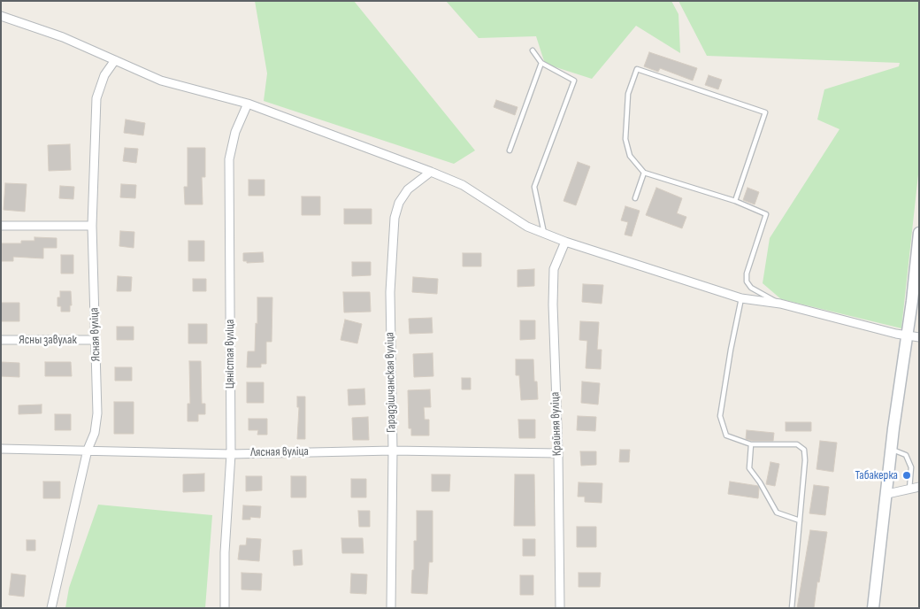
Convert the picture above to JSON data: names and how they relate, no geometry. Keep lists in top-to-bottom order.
{
  "streets": {
    "street": [
      "Ясная вуліца",
      "Ясны завулак",
      "Цяністая вуліца",
      "Гарадзішчанская вуліца",
      "Крайняя вуліца",
      "Лясная вуліца"
    ]
  },
  "crossings": [
    ["Ясная вуліца", "Ясны завулак"],
    ["Ясная вуліца", "Лясная вуліца"],
    ["Цяністая вуліца", "Лясная вуліца"],
    ["Гарадзішчанская вуліца", "Лясная вуліца"],
    ["Крайняя вуліца", "Лясная вуліца"]
  ],
  "places": ["Табакерка"]
}
